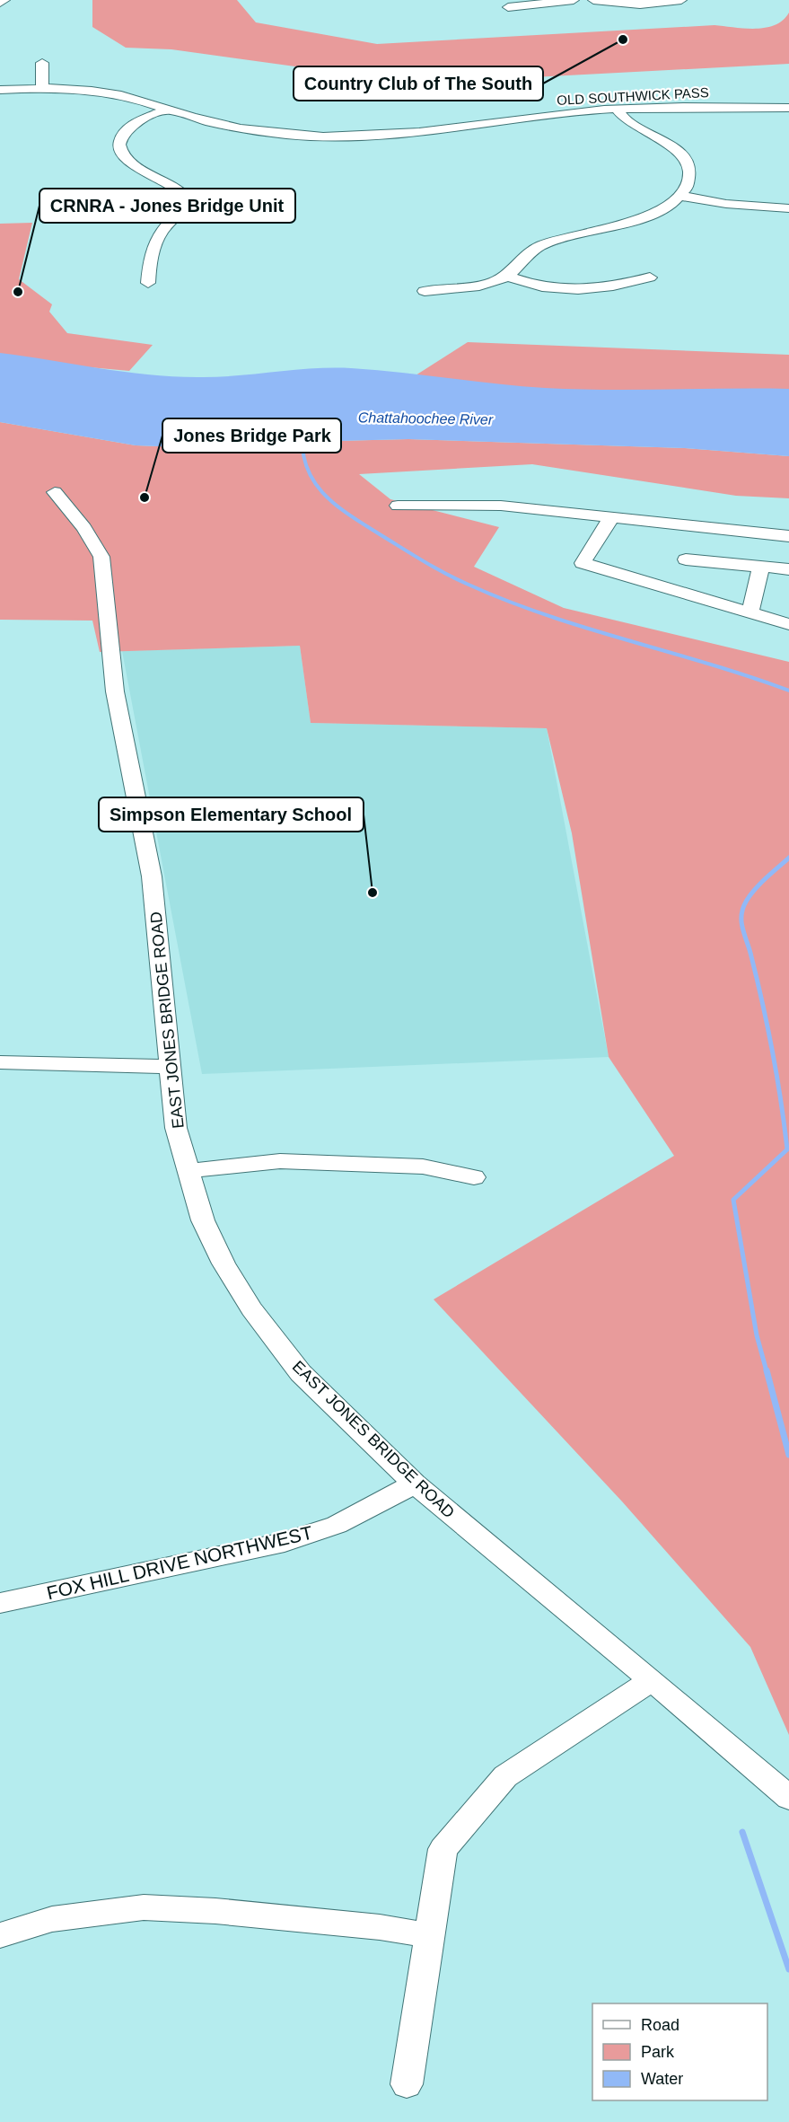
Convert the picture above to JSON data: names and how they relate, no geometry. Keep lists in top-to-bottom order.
{
  "streets": {
    "street": ["OLD SOUTHWICK PASS", "EAST JONES BRIDGE ROAD", "FOX HILL DRIVE NORTHWEST"]
  },
  "crossings": [
    ["EAST JONES BRIDGE ROAD", "FOX HILL DRIVE NORTHWEST"]
  ],
  "water": ["Chattahoochee River"],
  "places": [
    "Country Club of The South",
    "CRNRA - Jones Bridge Unit",
    "Jones Bridge Park",
    "Simpson Elementary School"
  ],
  "legend": ["Road", "Park", "Water"]
}
